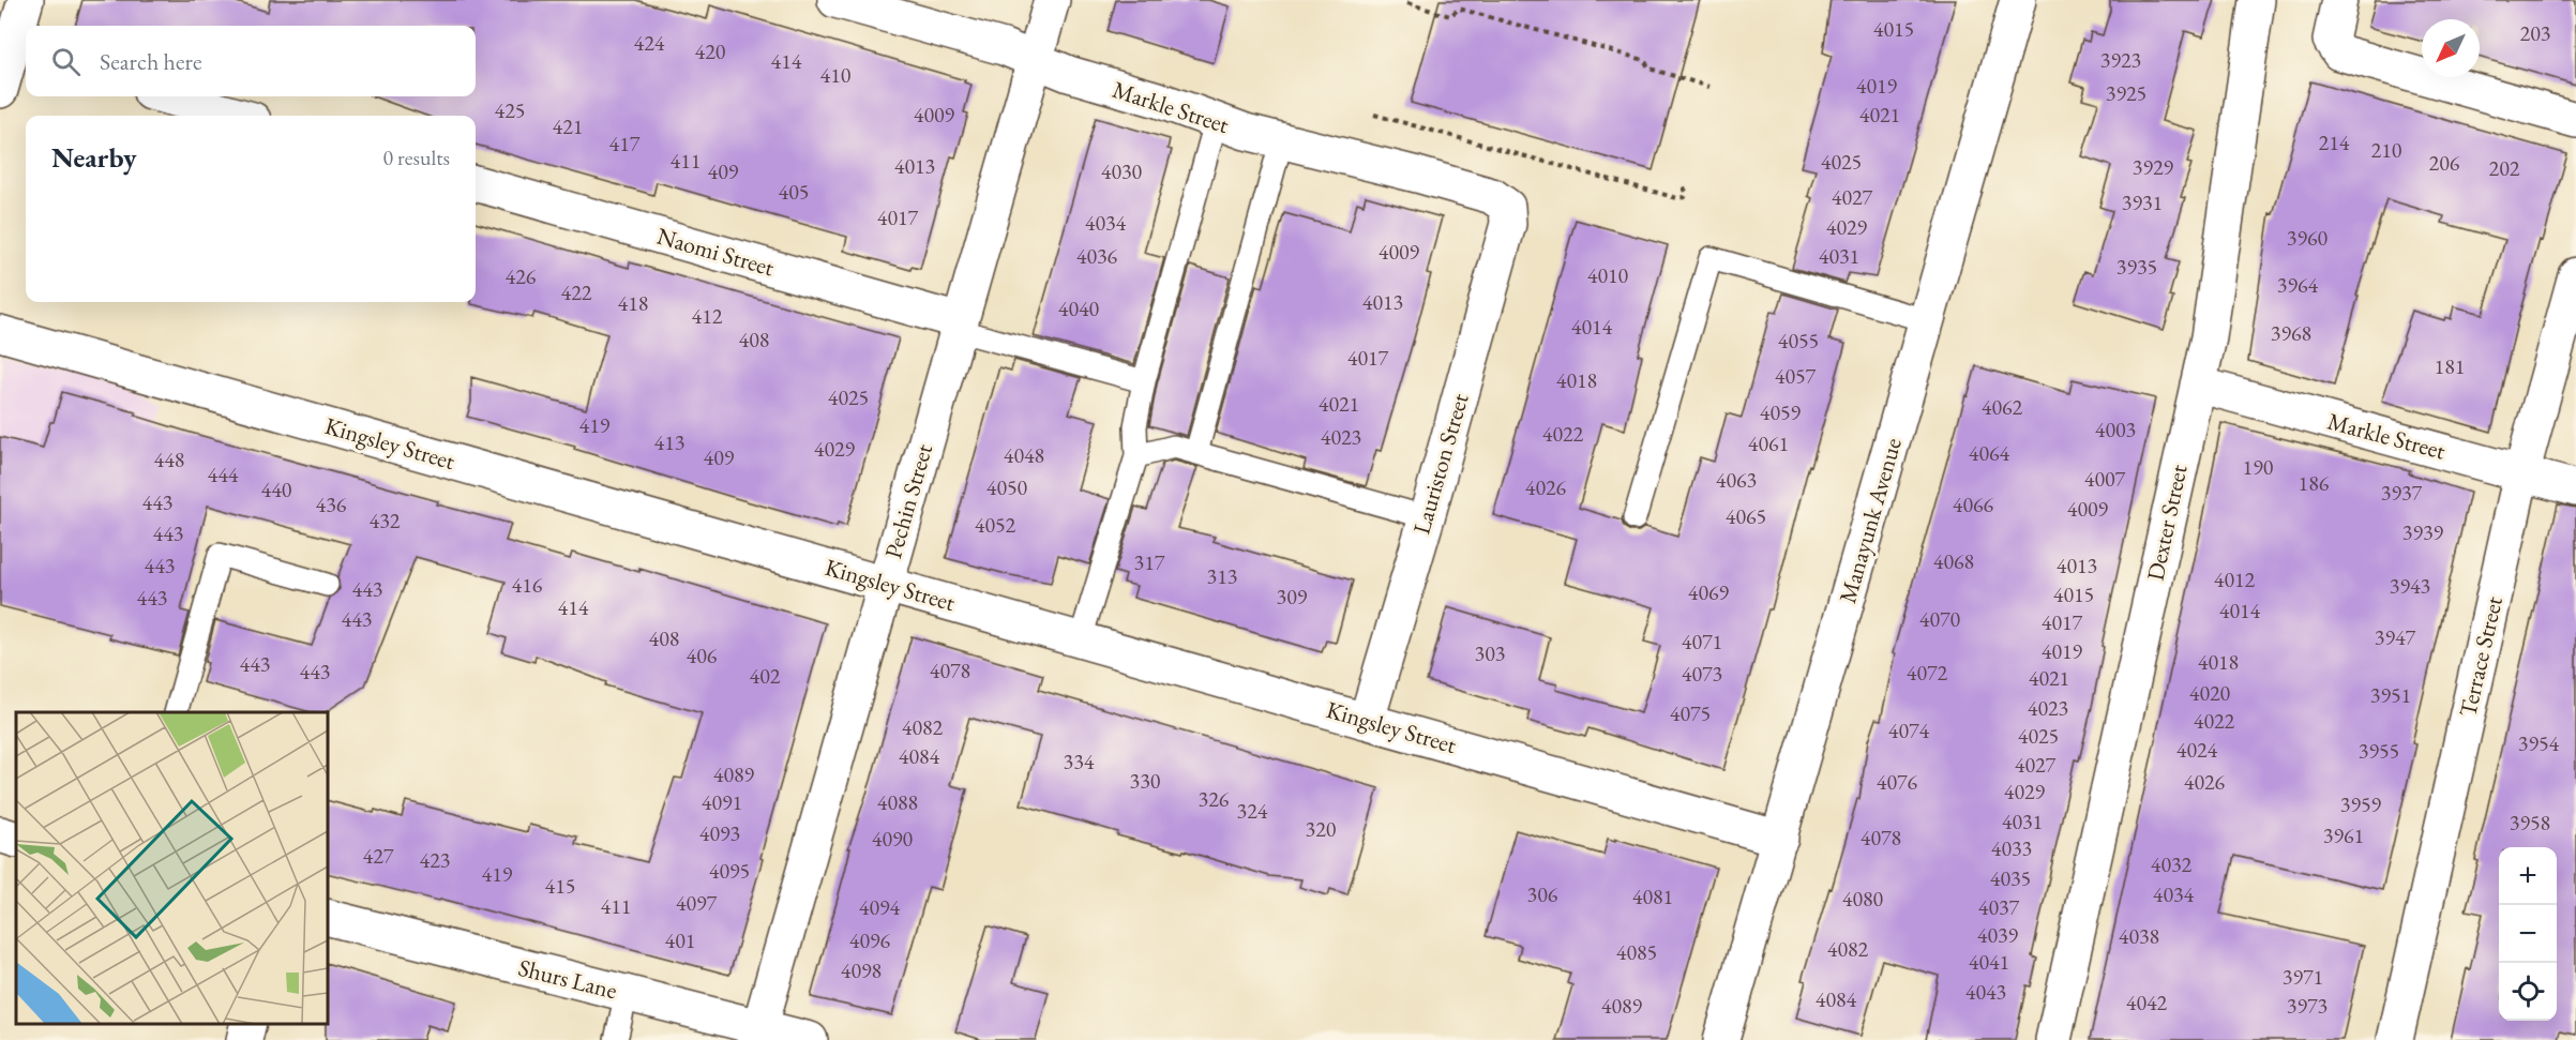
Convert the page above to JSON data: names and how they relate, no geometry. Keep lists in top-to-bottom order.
{
  "streets": {
    "street": [
      "Markle Street",
      "Naomi Street",
      "Kingsley Street",
      "Lauriston Street",
      "Pechin Street",
      "Manayunk Avenue",
      "Dexter Street",
      "Terrace Street",
      "Shurs Lane"
    ]
  },
  "crossings": [
    ["Markle Street", "Lauriston Street"],
    ["Markle Street", "Pechin Street"],
    ["Markle Street", "Dexter Street"],
    ["Markle Street", "Terrace Street"],
    ["Naomi Street", "Pechin Street"],
    ["Kingsley Street", "Lauriston Street"],
    ["Kingsley Street", "Pechin Street"],
    ["Kingsley Street", "Manayunk Avenue"],
    ["Pechin Street", "Shurs Lane"]
  ],
  "house_numbers": [
    "4015",
    "203",
    "424",
    "420",
    "3923",
    "414",
    "410",
    "4019",
    "3925",
    "425",
    "4009",
    "4021",
    "421",
    "214",
    "417",
    "210",
    "411",
    "4025",
    "206",
    "4013",
    "3929",
    "202",
    "409",
    "4030",
    "405",
    "4027",
    "3931",
    "4017",
    "4034",
    "4029",
    "3960",
    "4009",
    "4036",
    "4031",
    "3935",
    "4010",
    "426",
    "3964",
    "422",
    "4013",
    "418",
    "4040",
    "412",
    "4014",
    "3968",
    "408",
    "4055",
    "4017",
    "181",
    "4057",
    "4018",
    "4025",
    "4021",
    "4062",
    "4059",
    "419",
    "4003",
    "4022",
    "4023",
    "413",
    "4061",
    "4029",
    "4064",
    "4048",
    "409",
    "448",
    "190",
    "444",
    "4007",
    "4063",
    "186",
    "4050",
    "4026",
    "440",
    "3937",
    "443",
    "436",
    "4066",
    "4009",
    "4065",
    "432",
    "4052",
    "3939",
    "443",
    "4068",
    "317",
    "443",
    "4013",
    "313",
    "4012",
    "416",
    "3943",
    "443",
    "4069",
    "4015",
    "309",
    "443",
    "414",
    "4014",
    "443",
    "4070",
    "4017",
    "3947",
    "408",
    "4071",
    "4019",
    "303",
    "406",
    "4018",
    "443",
    "4078",
    "443",
    "4072",
    "4073",
    "402",
    "4021",
    "4020",
    "3951",
    "4023",
    "4075",
    "4022",
    "4082",
    "4074",
    "4025",
    "3954",
    "4024",
    "3955",
    "4084",
    "334",
    "4027",
    "4089",
    "330",
    "4076",
    "4026",
    "4029",
    "326",
    "4091",
    "4088",
    "3959",
    "324",
    "4031",
    "3958",
    "320",
    "4093",
    "3961",
    "4078",
    "4090",
    "4033",
    "427",
    "423",
    "4032",
    "4095",
    "419",
    "4035",
    "415",
    "306",
    "4034",
    "4081",
    "4080",
    "4097",
    "411",
    "4094",
    "4037",
    "4039",
    "4038",
    "401",
    "4096",
    "4082",
    "4085",
    "4041",
    "4098",
    "3971",
    "4043",
    "4084",
    "4042",
    "4089",
    "3973"
  ],
  "north": "bottom left",
  "page": {
    "search": "Search here",
    "heading": ["Nearby", "0 results"],
    "map_buttons": ["+", "−"]
  }
}
